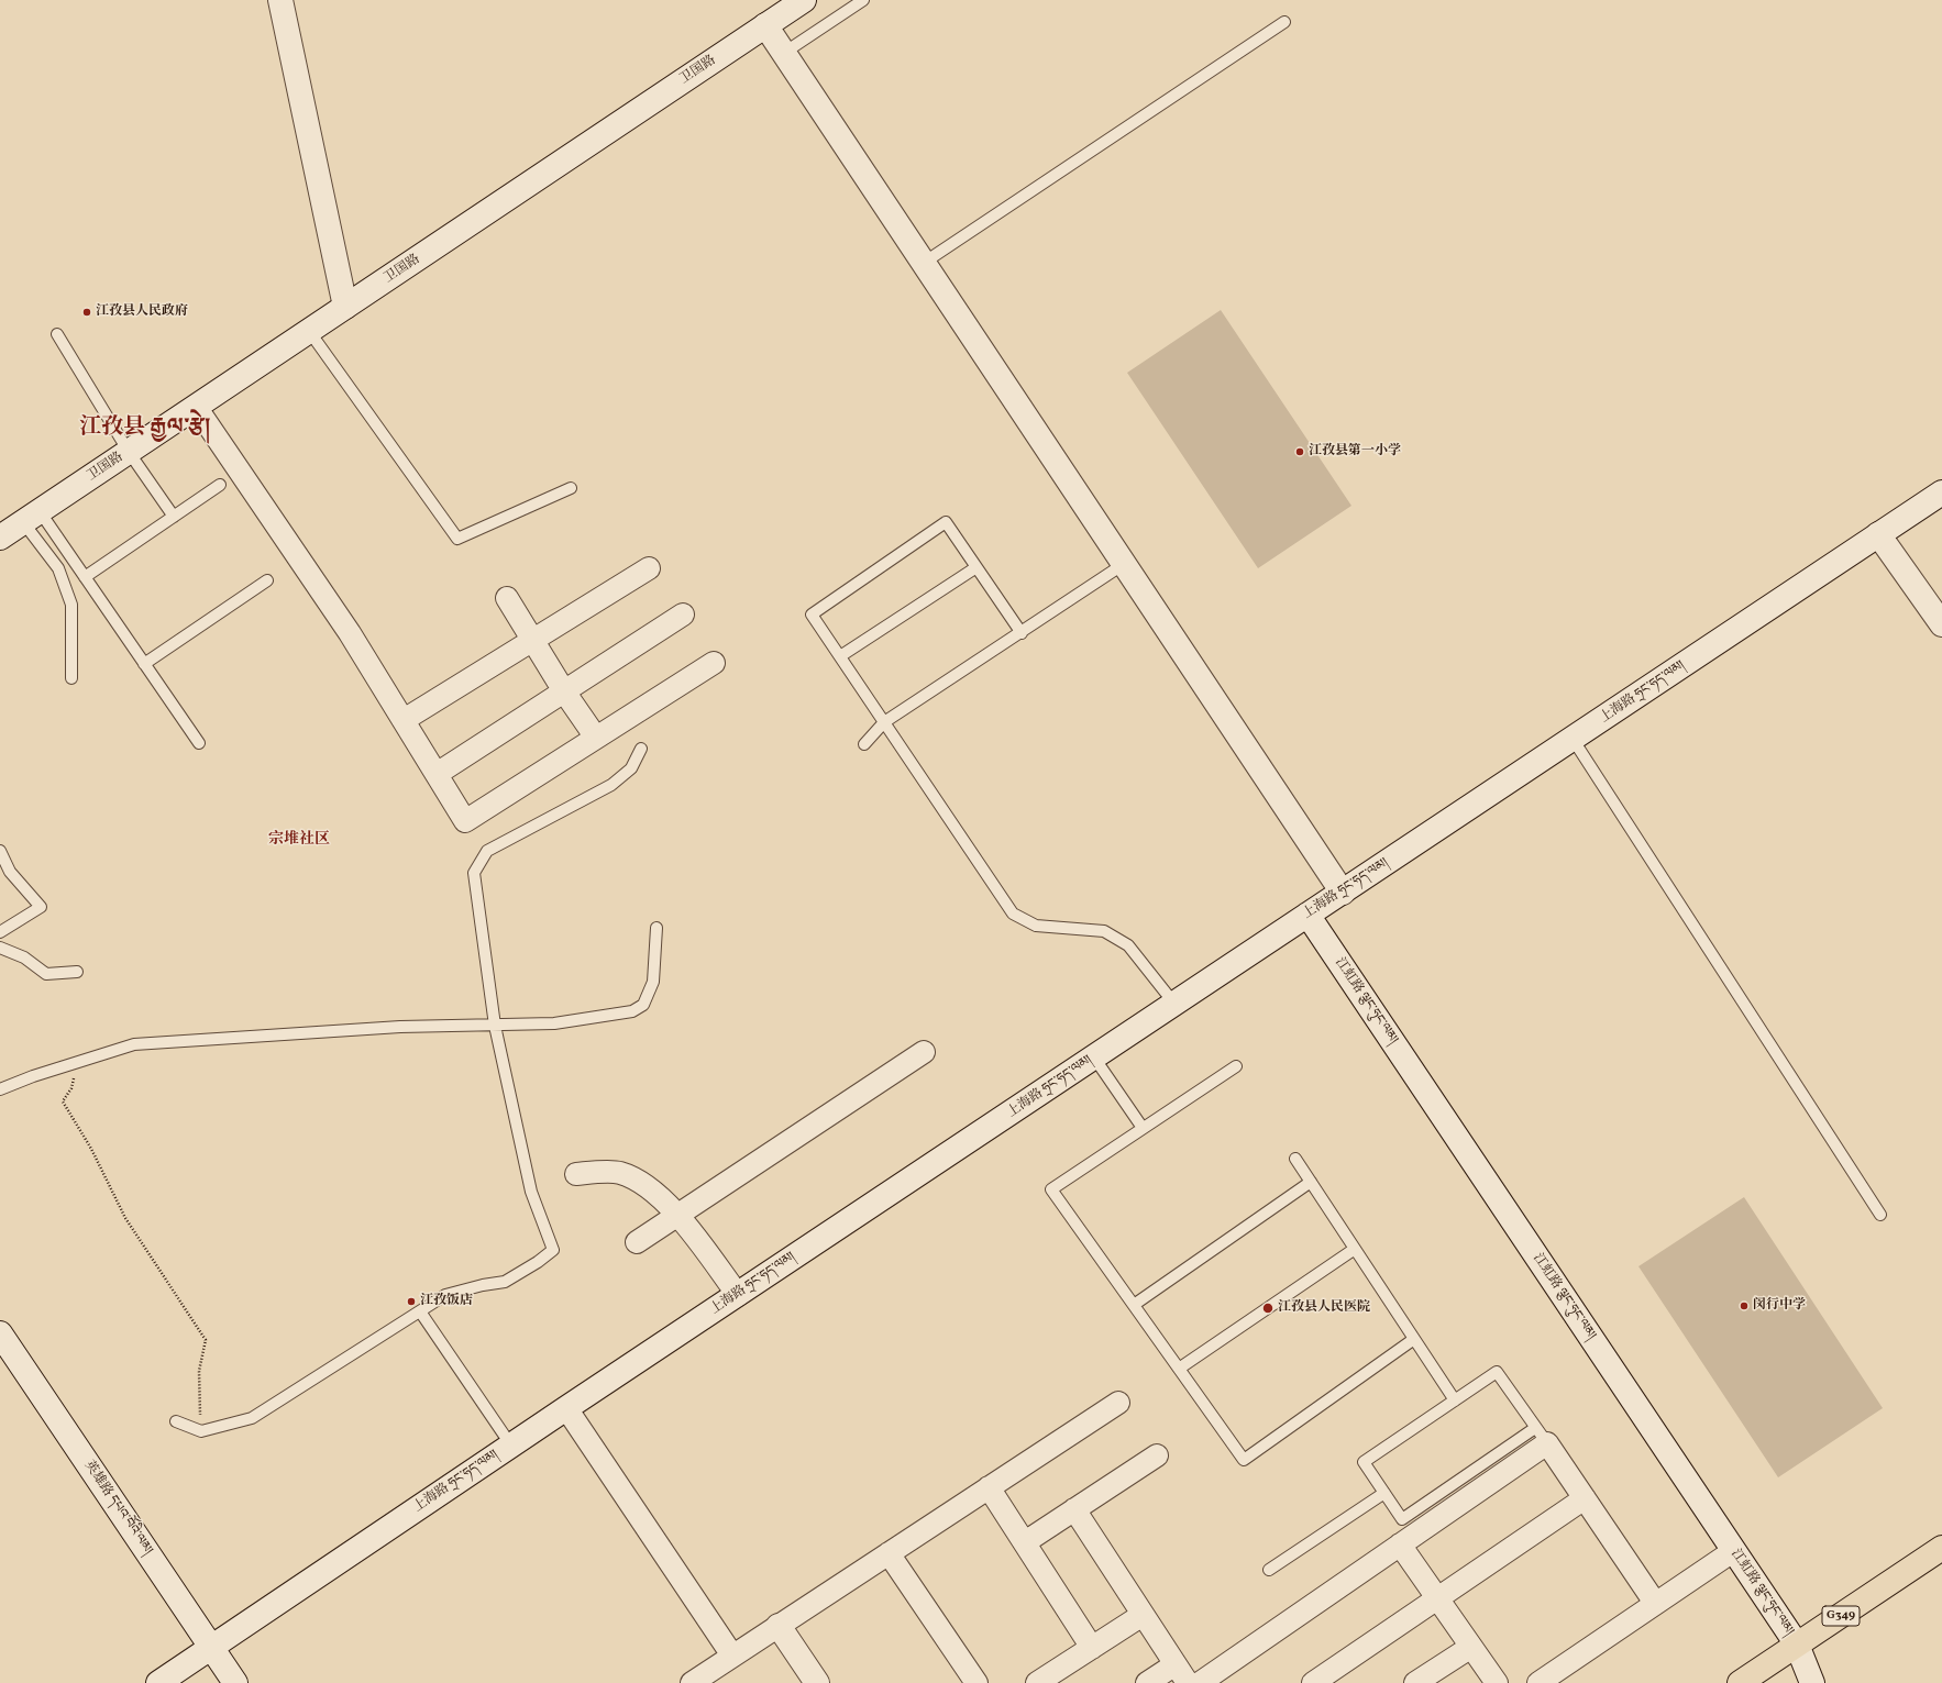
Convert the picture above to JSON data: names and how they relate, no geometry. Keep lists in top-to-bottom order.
{
  "streets": {
    "highway": ["G349"],
    "main road": [
      "卫国路",
      "上海路 ཧྲང་ཧད་ལམ།",
      "江虹路 ལྕང་ཧུང་ལམ།",
      "英雄路 དཔའ་བོའི་ལམ།"
    ]
  },
  "crossings": [
    ["上海路 ཧྲང་ཧད་ལམ།", "江虹路 ལྕང་ཧུང་ལམ།"],
    ["上海路 ཧྲང་ཧད་ལམ།", "英雄路 དཔའ་བོའི་ལམ།"],
    ["江虹路 ལྕང་ཧུང་ལམ།", "G349"]
  ],
  "districts": ["江孜县 རྒྱལ་རྩེ།", "宗堆社区"],
  "places": [
    "江孜县人民政府",
    "江孜县第一小学",
    "江孜饭店",
    "闵行中学",
    "江孜县人民医院"
  ]
}
